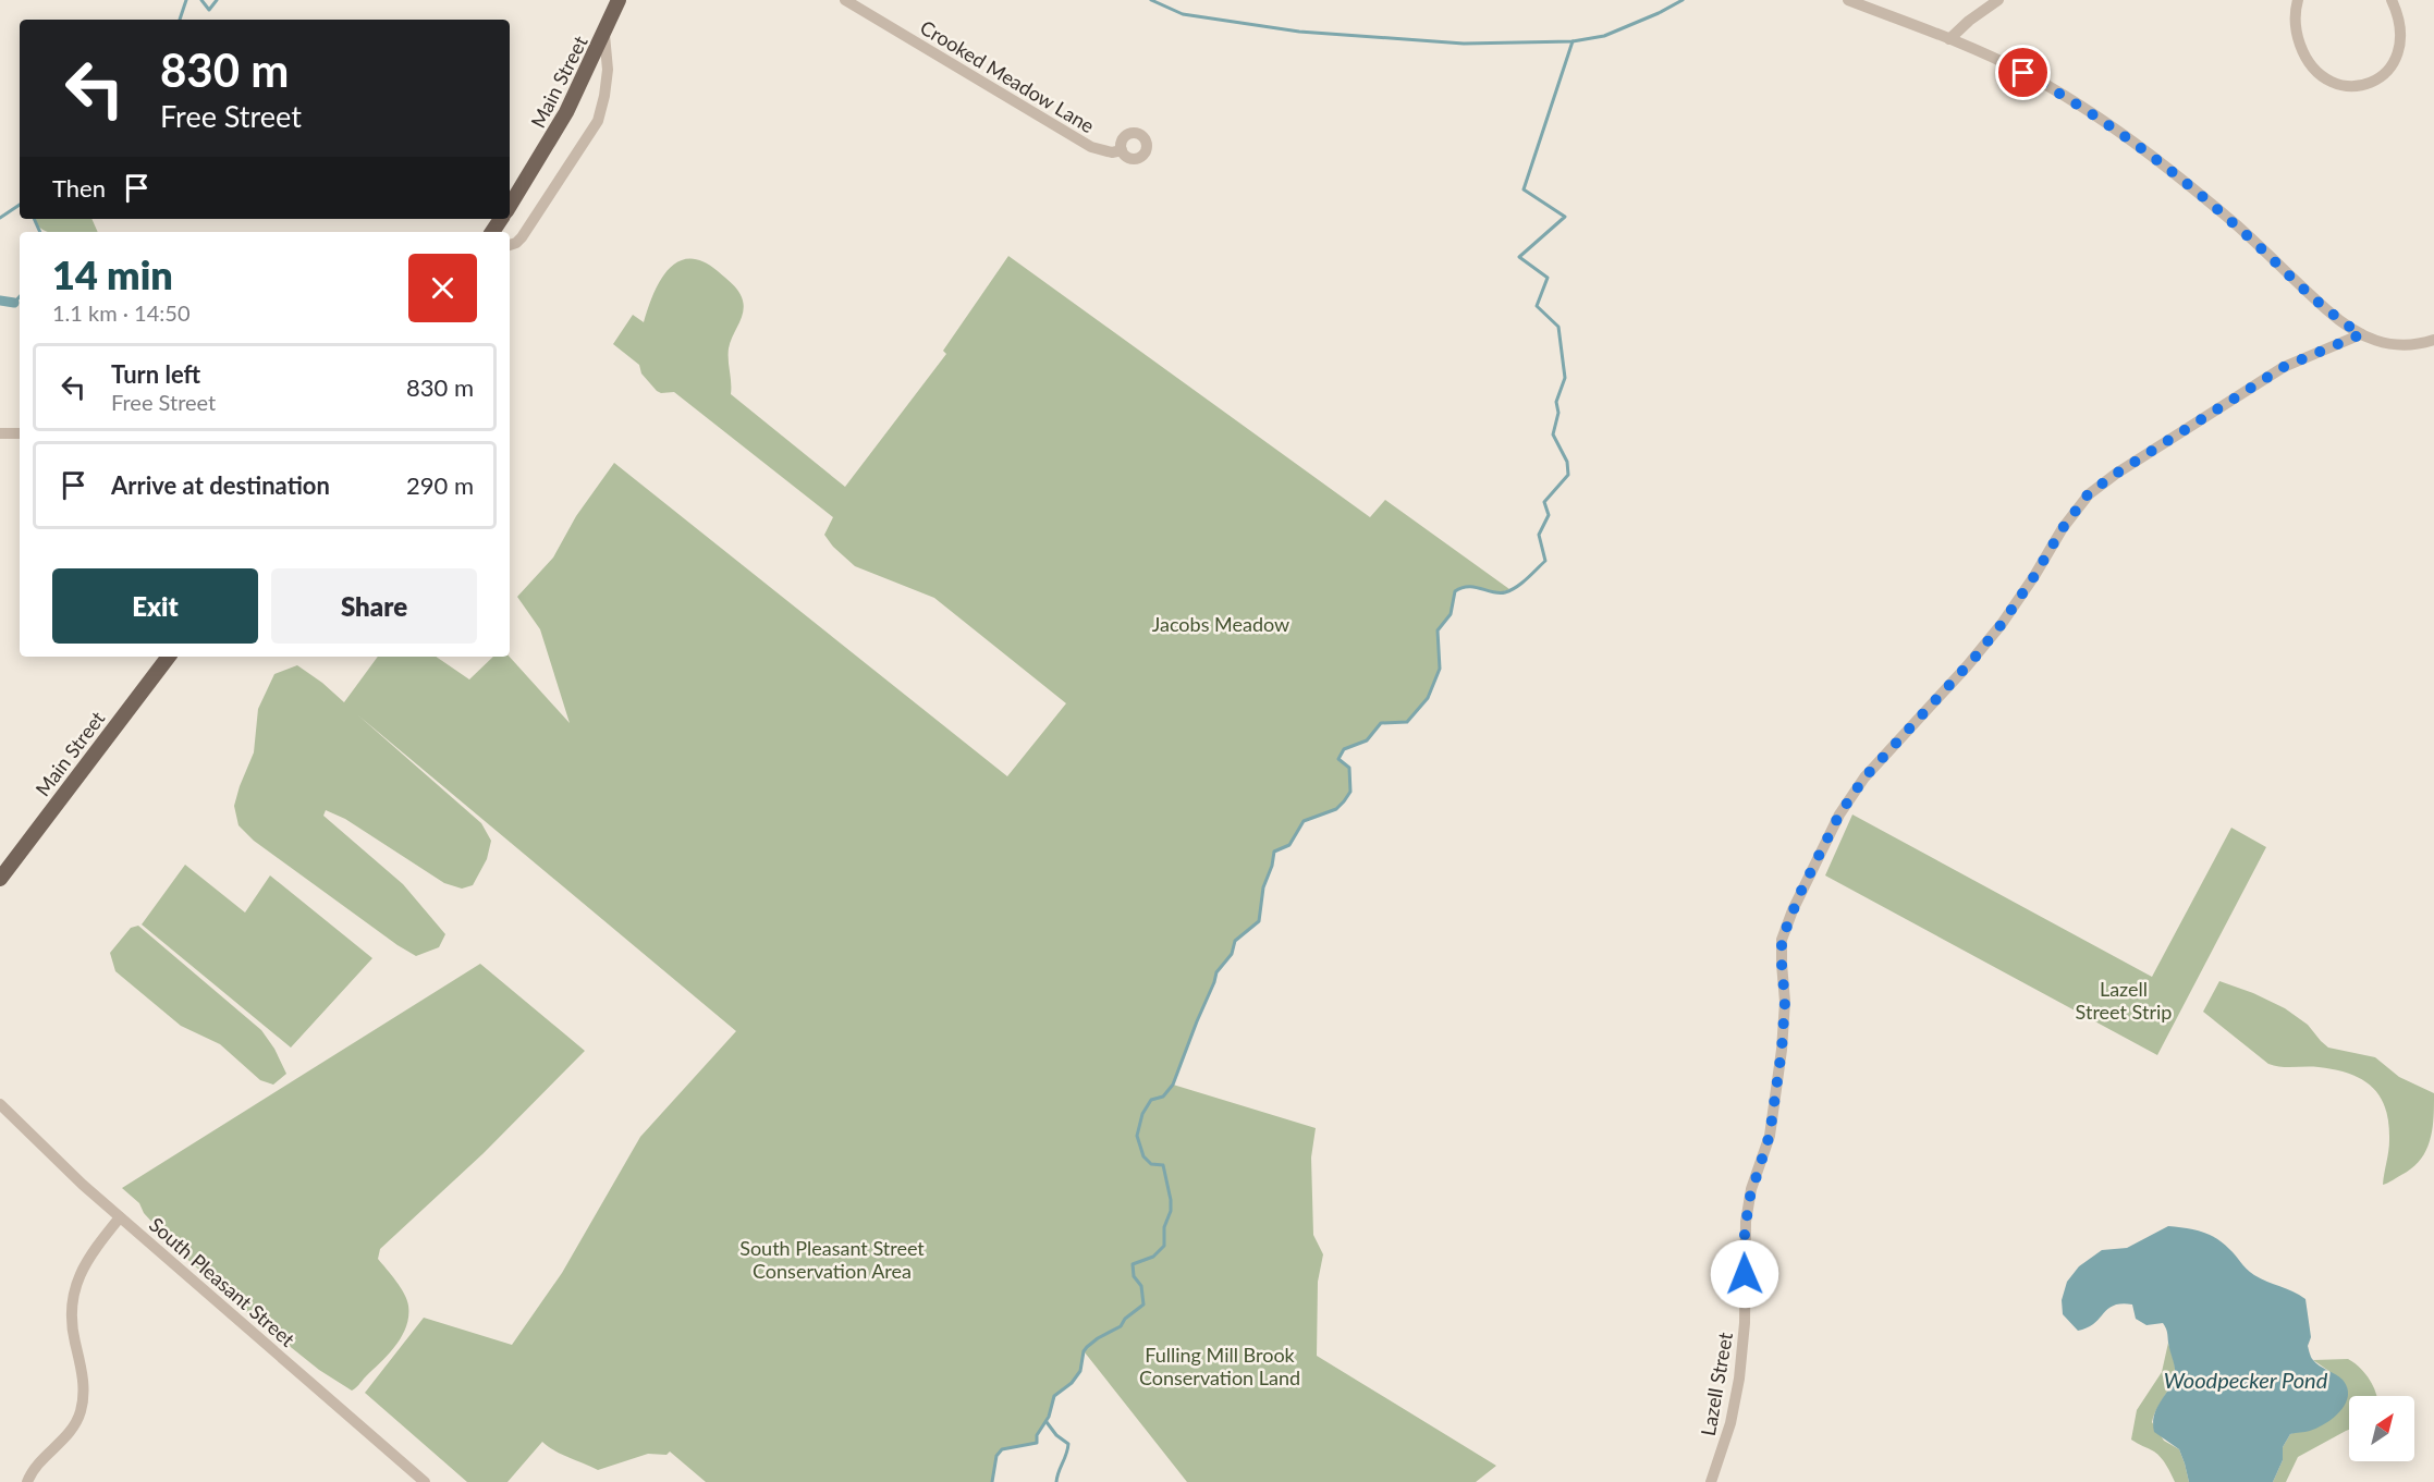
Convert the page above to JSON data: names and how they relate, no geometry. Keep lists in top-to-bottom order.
{
  "streets": {
    "main road": ["Main Street"],
    "street": ["Crooked Meadow Lane", "South Pleasant Street", "Lazell Street"]
  },
  "water": ["Woodpecker Pond"],
  "parks": [
    "Jacobs Meadow",
    "Lazell Street Strip",
    "South Pleasant Street Conservation Area",
    "Fulling Mill Brook Conservation Land"
  ],
  "north": "top right",
  "page": {
    "turn": ["830 m", "Free Street"],
    "then": "Then",
    "heading": ["14 min", "1.1 km · 14:50"],
    "list": [
      {
        "name": "Turn left",
        "note": "Free Street",
        "value": "830 m"
      },
      {
        "name": "Arrive at destination",
        "value": "290 m"
      }
    ],
    "buttons": ["Exit", "Share"]
  }
}
